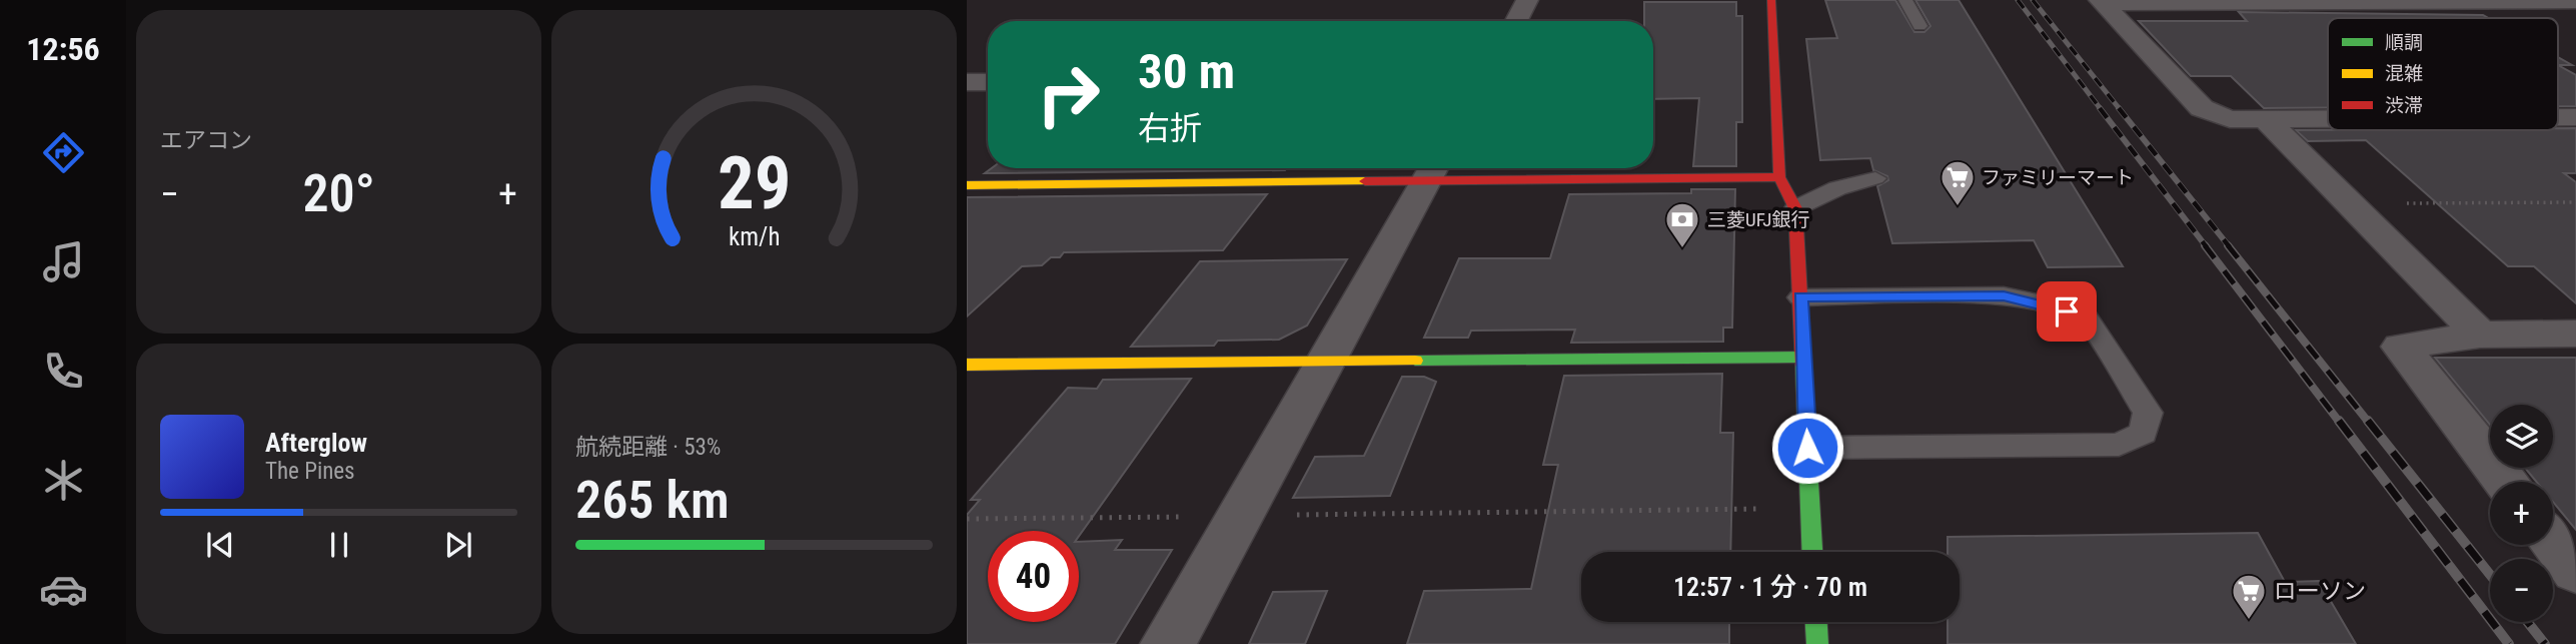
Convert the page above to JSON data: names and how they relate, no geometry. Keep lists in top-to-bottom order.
{
  "places": {
    "supermarket": ["ファミリーマート", "ローソン"],
    "bank": ["三菱UFJ銀行"]
  },
  "legend": ["順調", "混雑", "渋滞"],
  "page": {
    "tabs": "12:56",
    "tile": [
      "エアコン",
      ["航続距離 · 53%", "265 km"]
    ],
    "turn": ["30 m", "右折"],
    "heat": ["−", "20°", "+"],
    "map_buttons": ["+", "−"],
    "song": ["Afterglow", "The Pines"],
    "limit": "40",
    "trip": "12:57 · 1 分 · 70 m",
    "gauge": ["29", "km/h"]
  }
}
